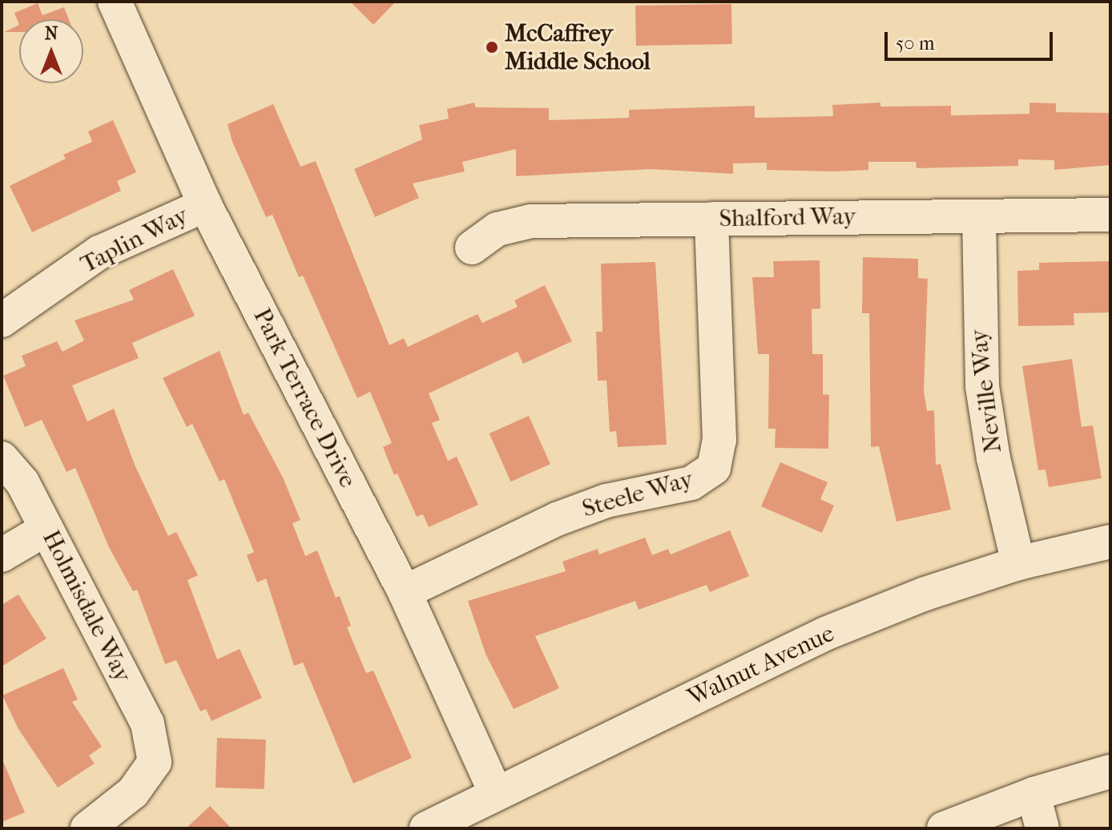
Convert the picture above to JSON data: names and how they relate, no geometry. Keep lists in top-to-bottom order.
{
  "streets": {
    "street": [
      "Shalford Way",
      "Taplin Way",
      "Neville Way",
      "Park Terrace Drive",
      "Steele Way",
      "Holmisdale Way",
      "Walnut Avenue"
    ]
  },
  "crossings": [
    ["Shalford Way", "Neville Way"],
    ["Shalford Way", "Steele Way"],
    ["Taplin Way", "Park Terrace Drive"],
    ["Neville Way", "Walnut Avenue"],
    ["Park Terrace Drive", "Steele Way"],
    ["Park Terrace Drive", "Walnut Avenue"]
  ],
  "places": ["McCaffrey Middle School"],
  "scale_bar": "50 m",
  "north": "top"
}
